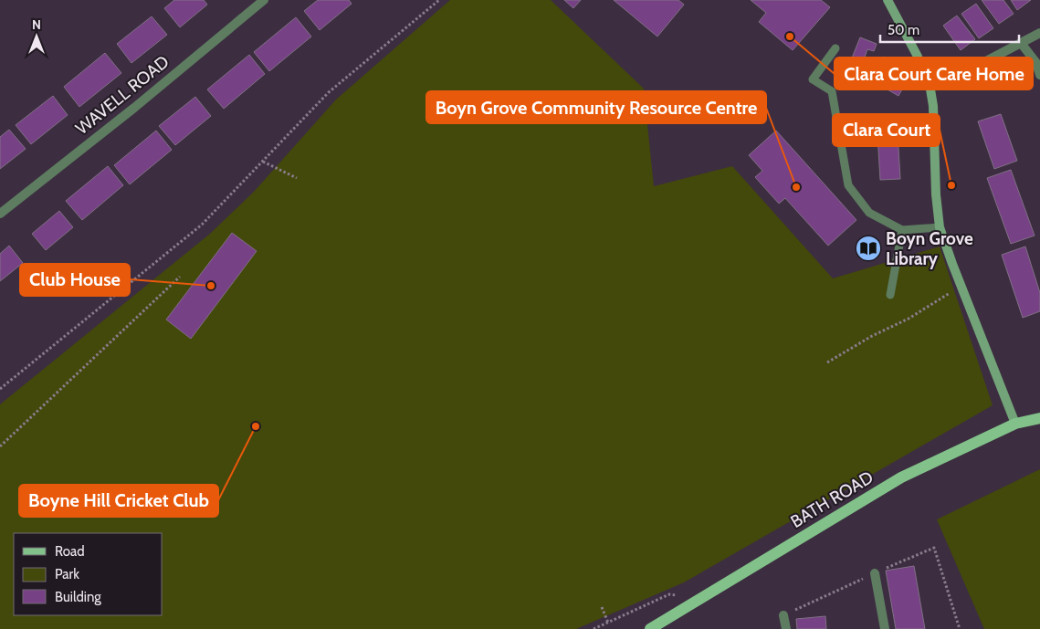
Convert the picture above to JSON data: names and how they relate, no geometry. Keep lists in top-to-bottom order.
{
  "streets": {
    "main road": ["BATH ROAD"],
    "street": ["WAVELL ROAD"]
  },
  "places": {
    "other": [
      "Clara Court Care Home",
      "Clara Court",
      "Boyn Grove Community Resource Centre",
      "Club House",
      "Boyne Hill Cricket Club"
    ],
    "library": ["Boyn Grove Library"]
  },
  "legend": ["Road", "Park", "Building"],
  "scale_bar": "50 m",
  "north": "top"
}
